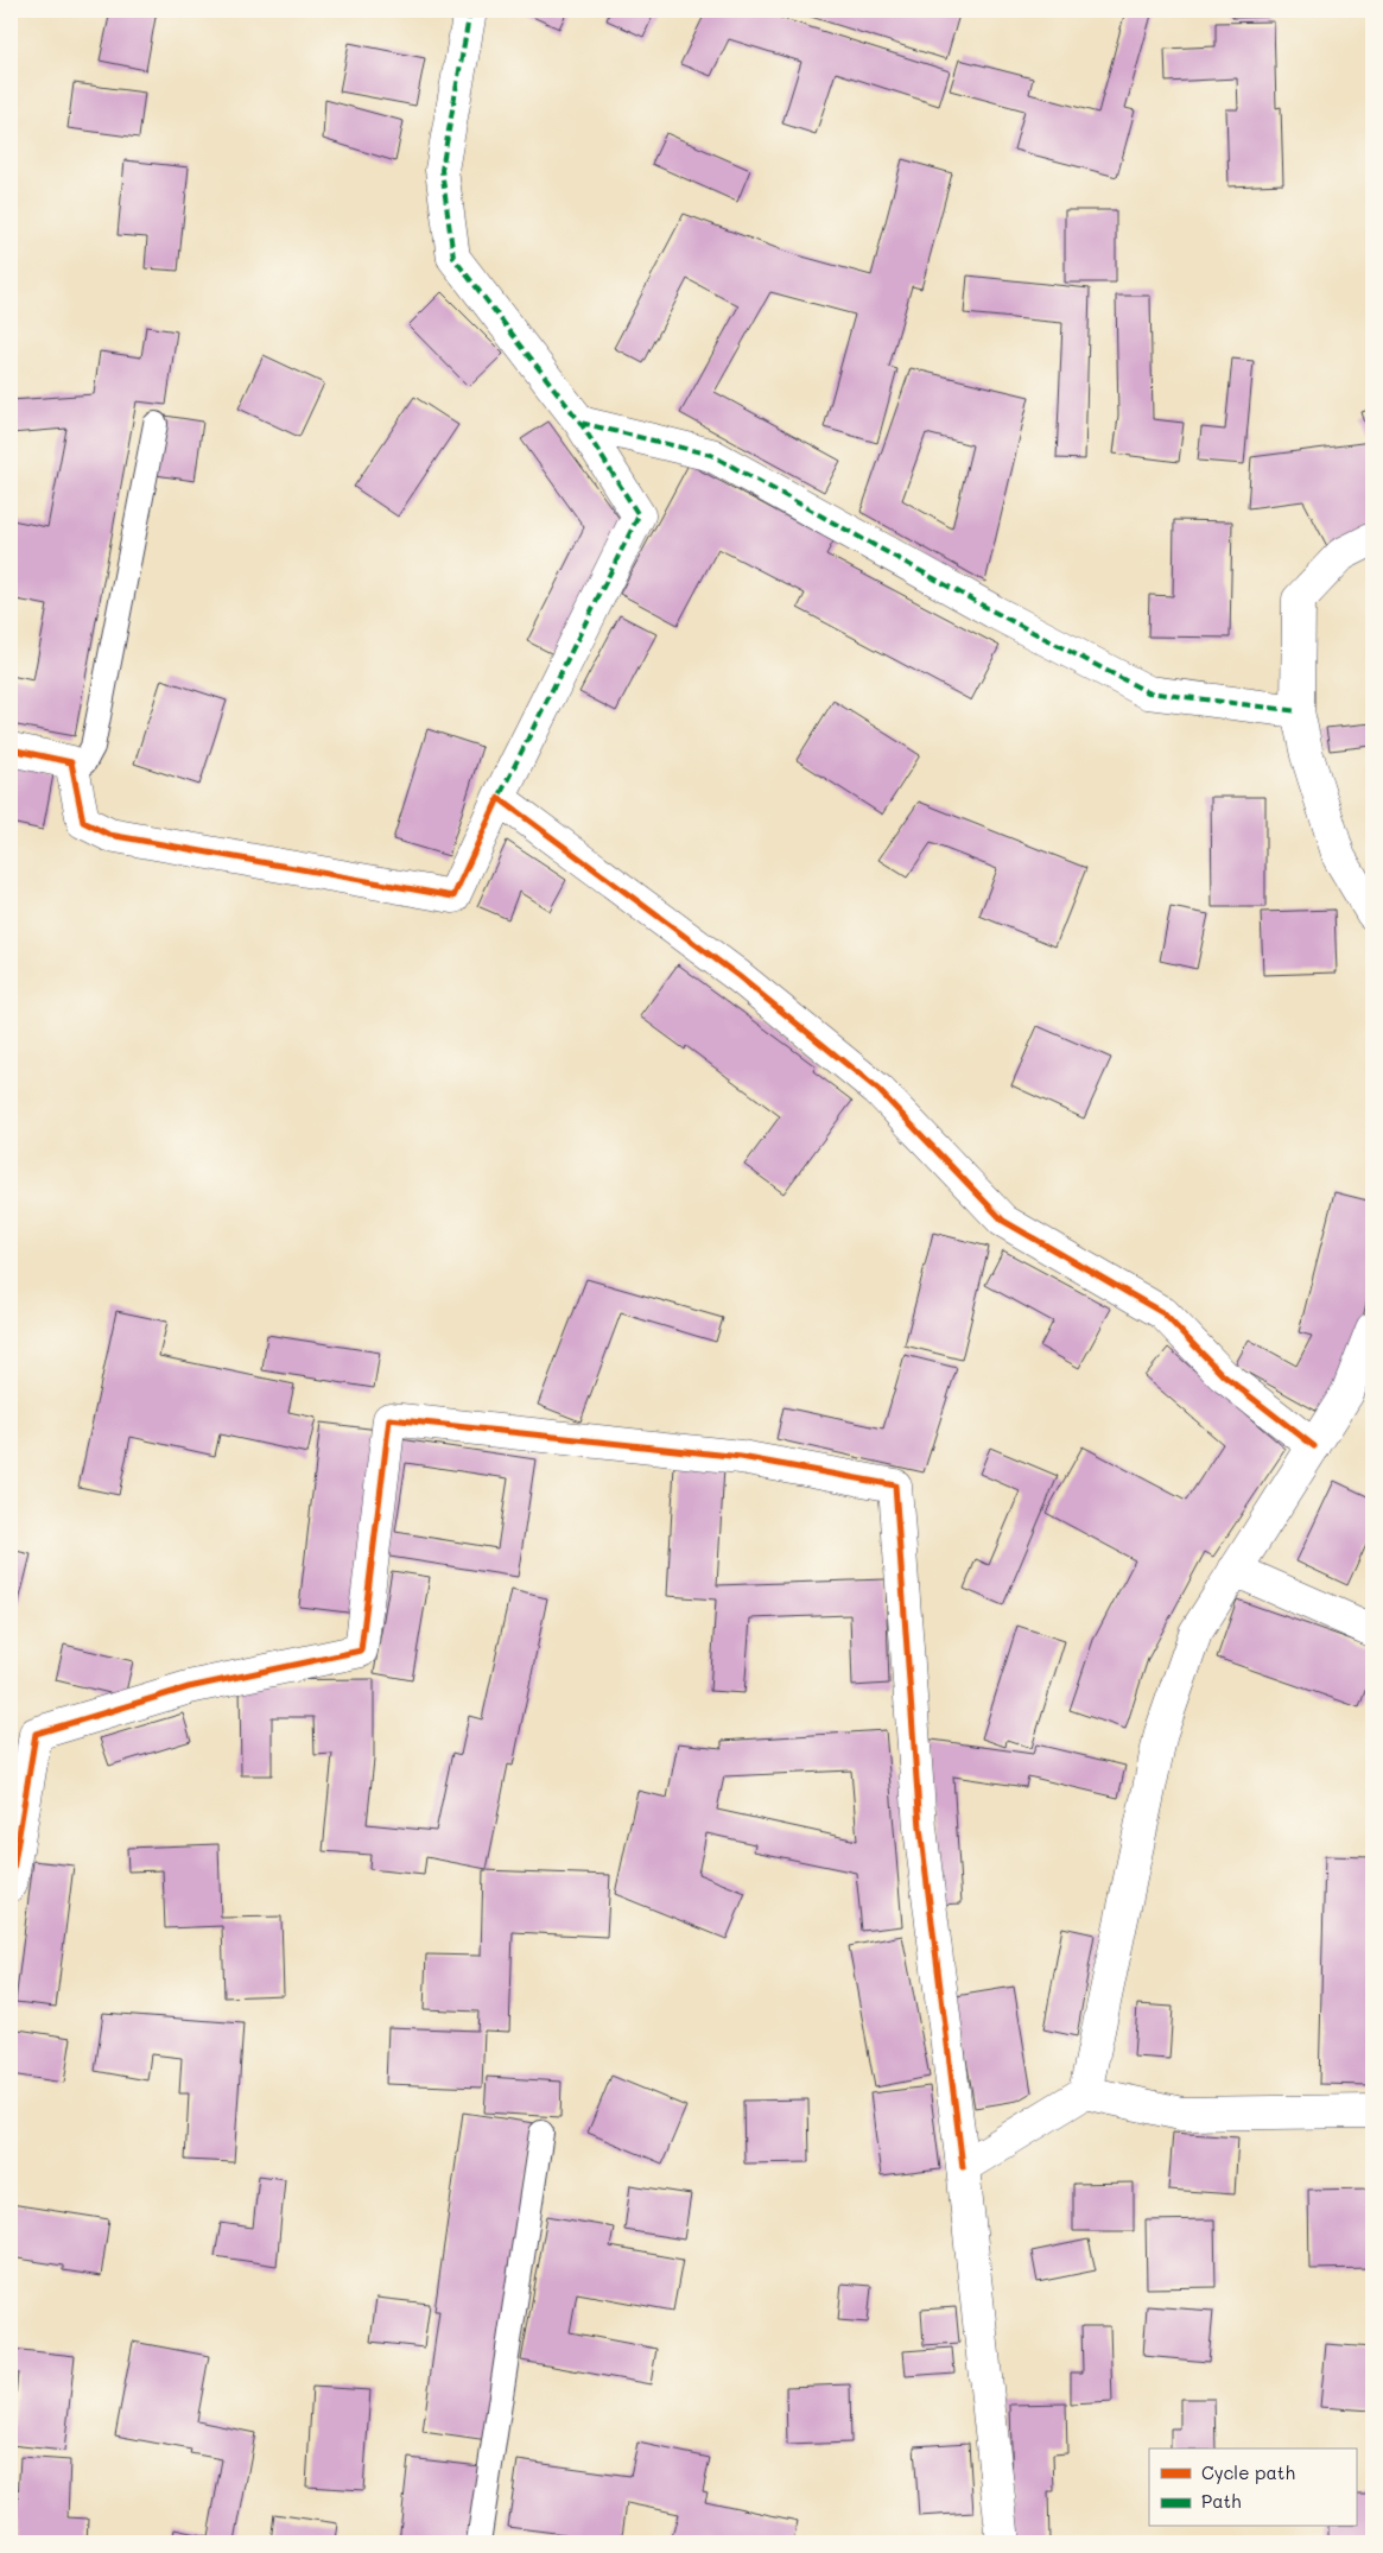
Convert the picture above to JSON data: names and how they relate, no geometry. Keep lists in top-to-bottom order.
{
  "legend": ["Cycle path", "Path"]
}
